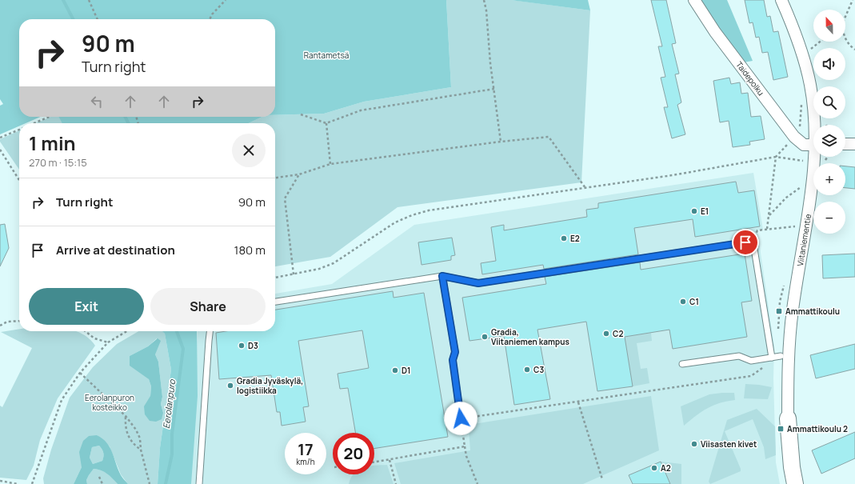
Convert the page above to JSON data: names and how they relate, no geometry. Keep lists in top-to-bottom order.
{
  "streets": {
    "street": ["Taidepolku", "Viitaniementie"]
  },
  "water": ["Eerolanpuro"],
  "parks": ["Rantametsä", "Eerolanpuron kosteikko"],
  "places": {
    "other": [
      "E1",
      "E2",
      "C1",
      "C2",
      "Gradia, Viitaniemen kampus",
      "D3",
      "C3",
      "D1",
      "Gradia Jyväskylä, logistiikka",
      "Viisasten kivet",
      "A2"
    ],
    "transit": ["Ammattikoulu", "Ammattikoulu 2"]
  },
  "north": "top",
  "page": {
    "map_buttons": ["+", "−"],
    "turn": ["90 m", "Turn right"],
    "heading": ["1 min", "270 m · 15:15"],
    "list": [
      {
        "name": "Turn right",
        "value": "90 m"
      },
      {
        "name": "Arrive at destination",
        "value": "180 m"
      }
    ],
    "buttons": ["Exit", "Share"],
    "speed": "17 km/h",
    "limit": "20"
  }
}
